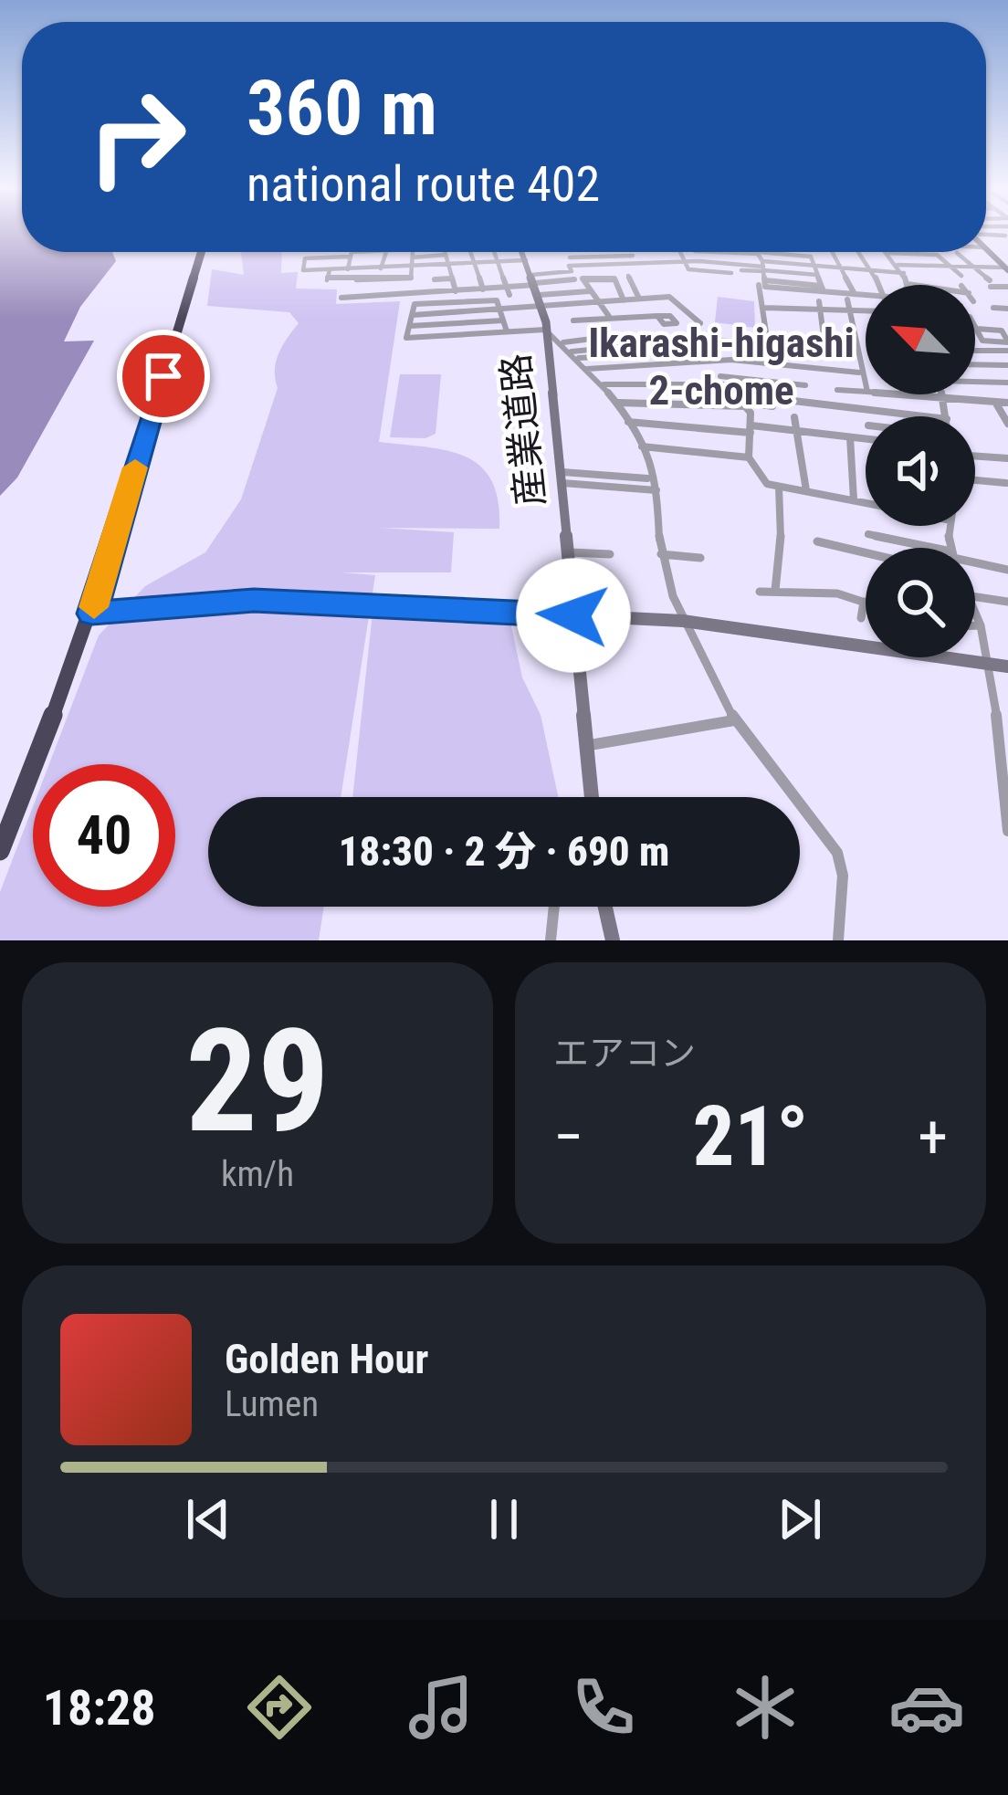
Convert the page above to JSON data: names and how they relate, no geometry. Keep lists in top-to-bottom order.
{
  "streets": {
    "street": ["産業道路"]
  },
  "districts": ["Ikarashi-higashi 2-chome"],
  "north": "top left",
  "page": {
    "turn": ["360 m", "national route 402"],
    "limit": "40",
    "trip": "18:30 · 2 分 · 690 m",
    "tile": [
      ["29", "km/h"],
      "エアコン"
    ],
    "heat": ["−", "21°", "+"],
    "song": ["Golden Hour", "Lumen"],
    "tabs": "18:28"
  }
}
